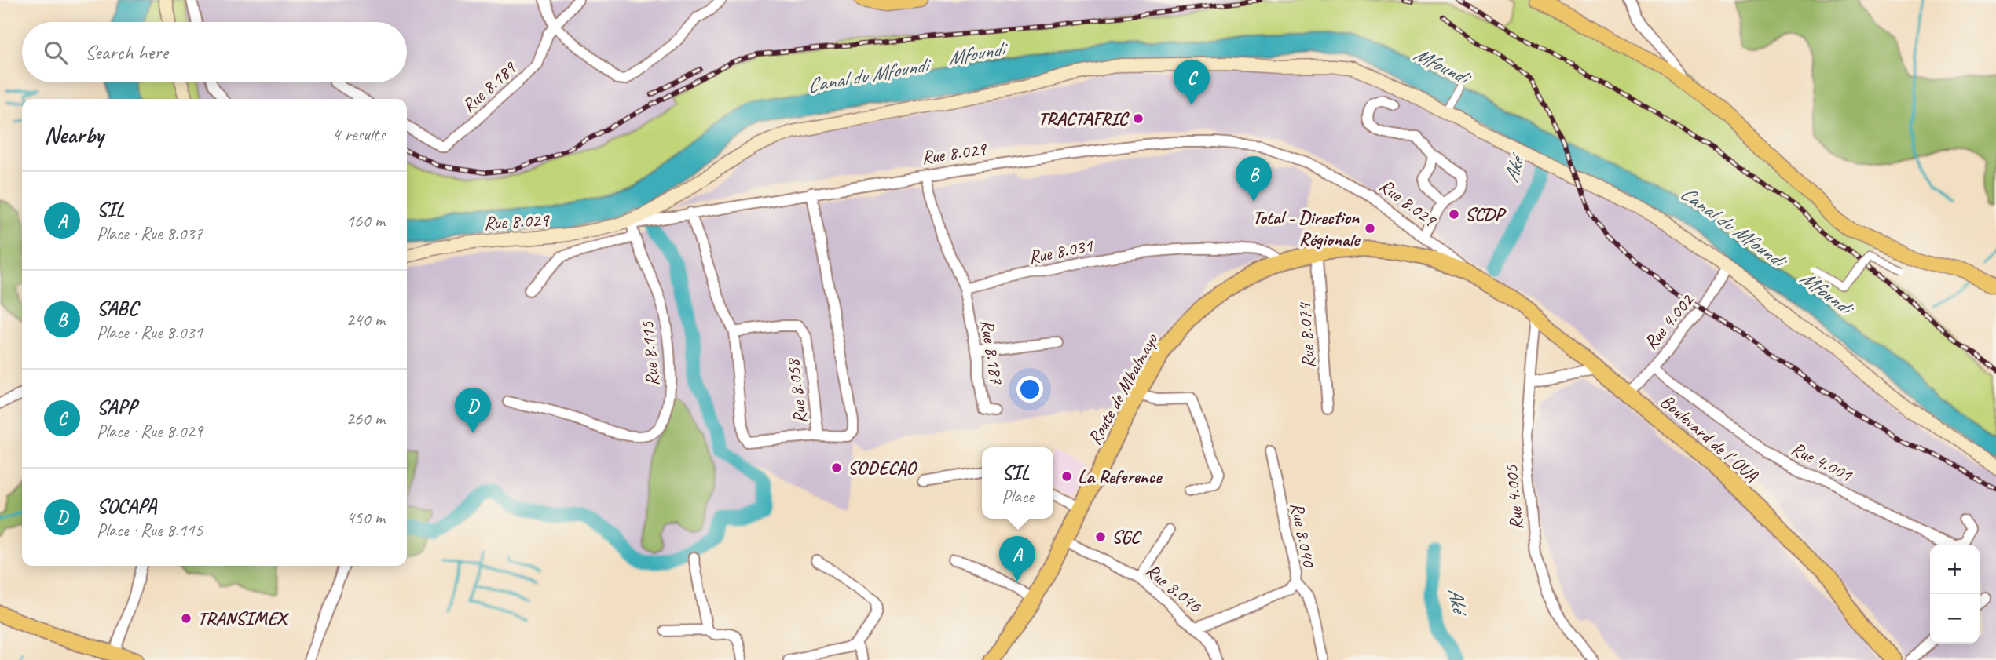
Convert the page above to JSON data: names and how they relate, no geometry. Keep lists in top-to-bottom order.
{
  "streets": {
    "highway": ["Route de Mbalmayo", "Boulevard de l' OUA"],
    "main road": ["Rue 8.029"],
    "street": [
      "Rue 8.189",
      "Rue 8.031",
      "Rue 4.002",
      "Rue 8.074",
      "Rue 8.187",
      "Rue 8.115",
      "Rue 8.058",
      "Rue 4.001",
      "Rue 4.005",
      "Rue 8.040",
      "Rue 8.046"
    ]
  },
  "crossings": [
    ["Rue 8.029", "Rue 8.115"],
    ["Rue 8.029", "Route de Mbalmayo"],
    ["Rue 8.029", "Rue 8.058"],
    ["Rue 8.029", "Boulevard de l' OUA"],
    ["Rue 8.031", "Rue 8.187"],
    ["Rue 8.031", "Route de Mbalmayo"],
    ["Rue 4.002", "Boulevard de l' OUA"],
    ["Rue 4.002", "Rue 4.001"],
    ["Route de Mbalmayo", "Boulevard de l' OUA"],
    ["Route de Mbalmayo", "Rue 8.046"],
    ["Boulevard de l' OUA", "Rue 4.005"],
    ["Rue 8.040", "Rue 8.046"]
  ],
  "water": ["Mfoundi", "Canal du Mfoundi", "Aké"],
  "places": [
    "TRACTAFRIC",
    "SCDP",
    "Total - Direction Régionale",
    "SODECAO",
    "La Reference",
    "SGC",
    "TRANSIMEX"
  ],
  "page": {
    "search": "Search here",
    "pins": [
      "C",
      "B",
      "D",
      "A"
    ],
    "heading": ["Nearby", "4 results"],
    "list": [
      {
        "mark": "A",
        "name": "SIL",
        "note": "Place · Rue 8.037",
        "value": "160 m"
      },
      {
        "mark": "B",
        "name": "SABC",
        "note": "Place · Rue 8.031",
        "value": "240 m"
      },
      {
        "mark": "C",
        "name": "SAPP",
        "note": "Place · Rue 8.029",
        "value": "260 m"
      },
      {
        "mark": "D",
        "name": "SOCAPA",
        "note": "Place · Rue 8.115",
        "value": "450 m"
      }
    ],
    "popup": ["SIL", "Place"],
    "map_buttons": ["+", "−"]
  }
}
